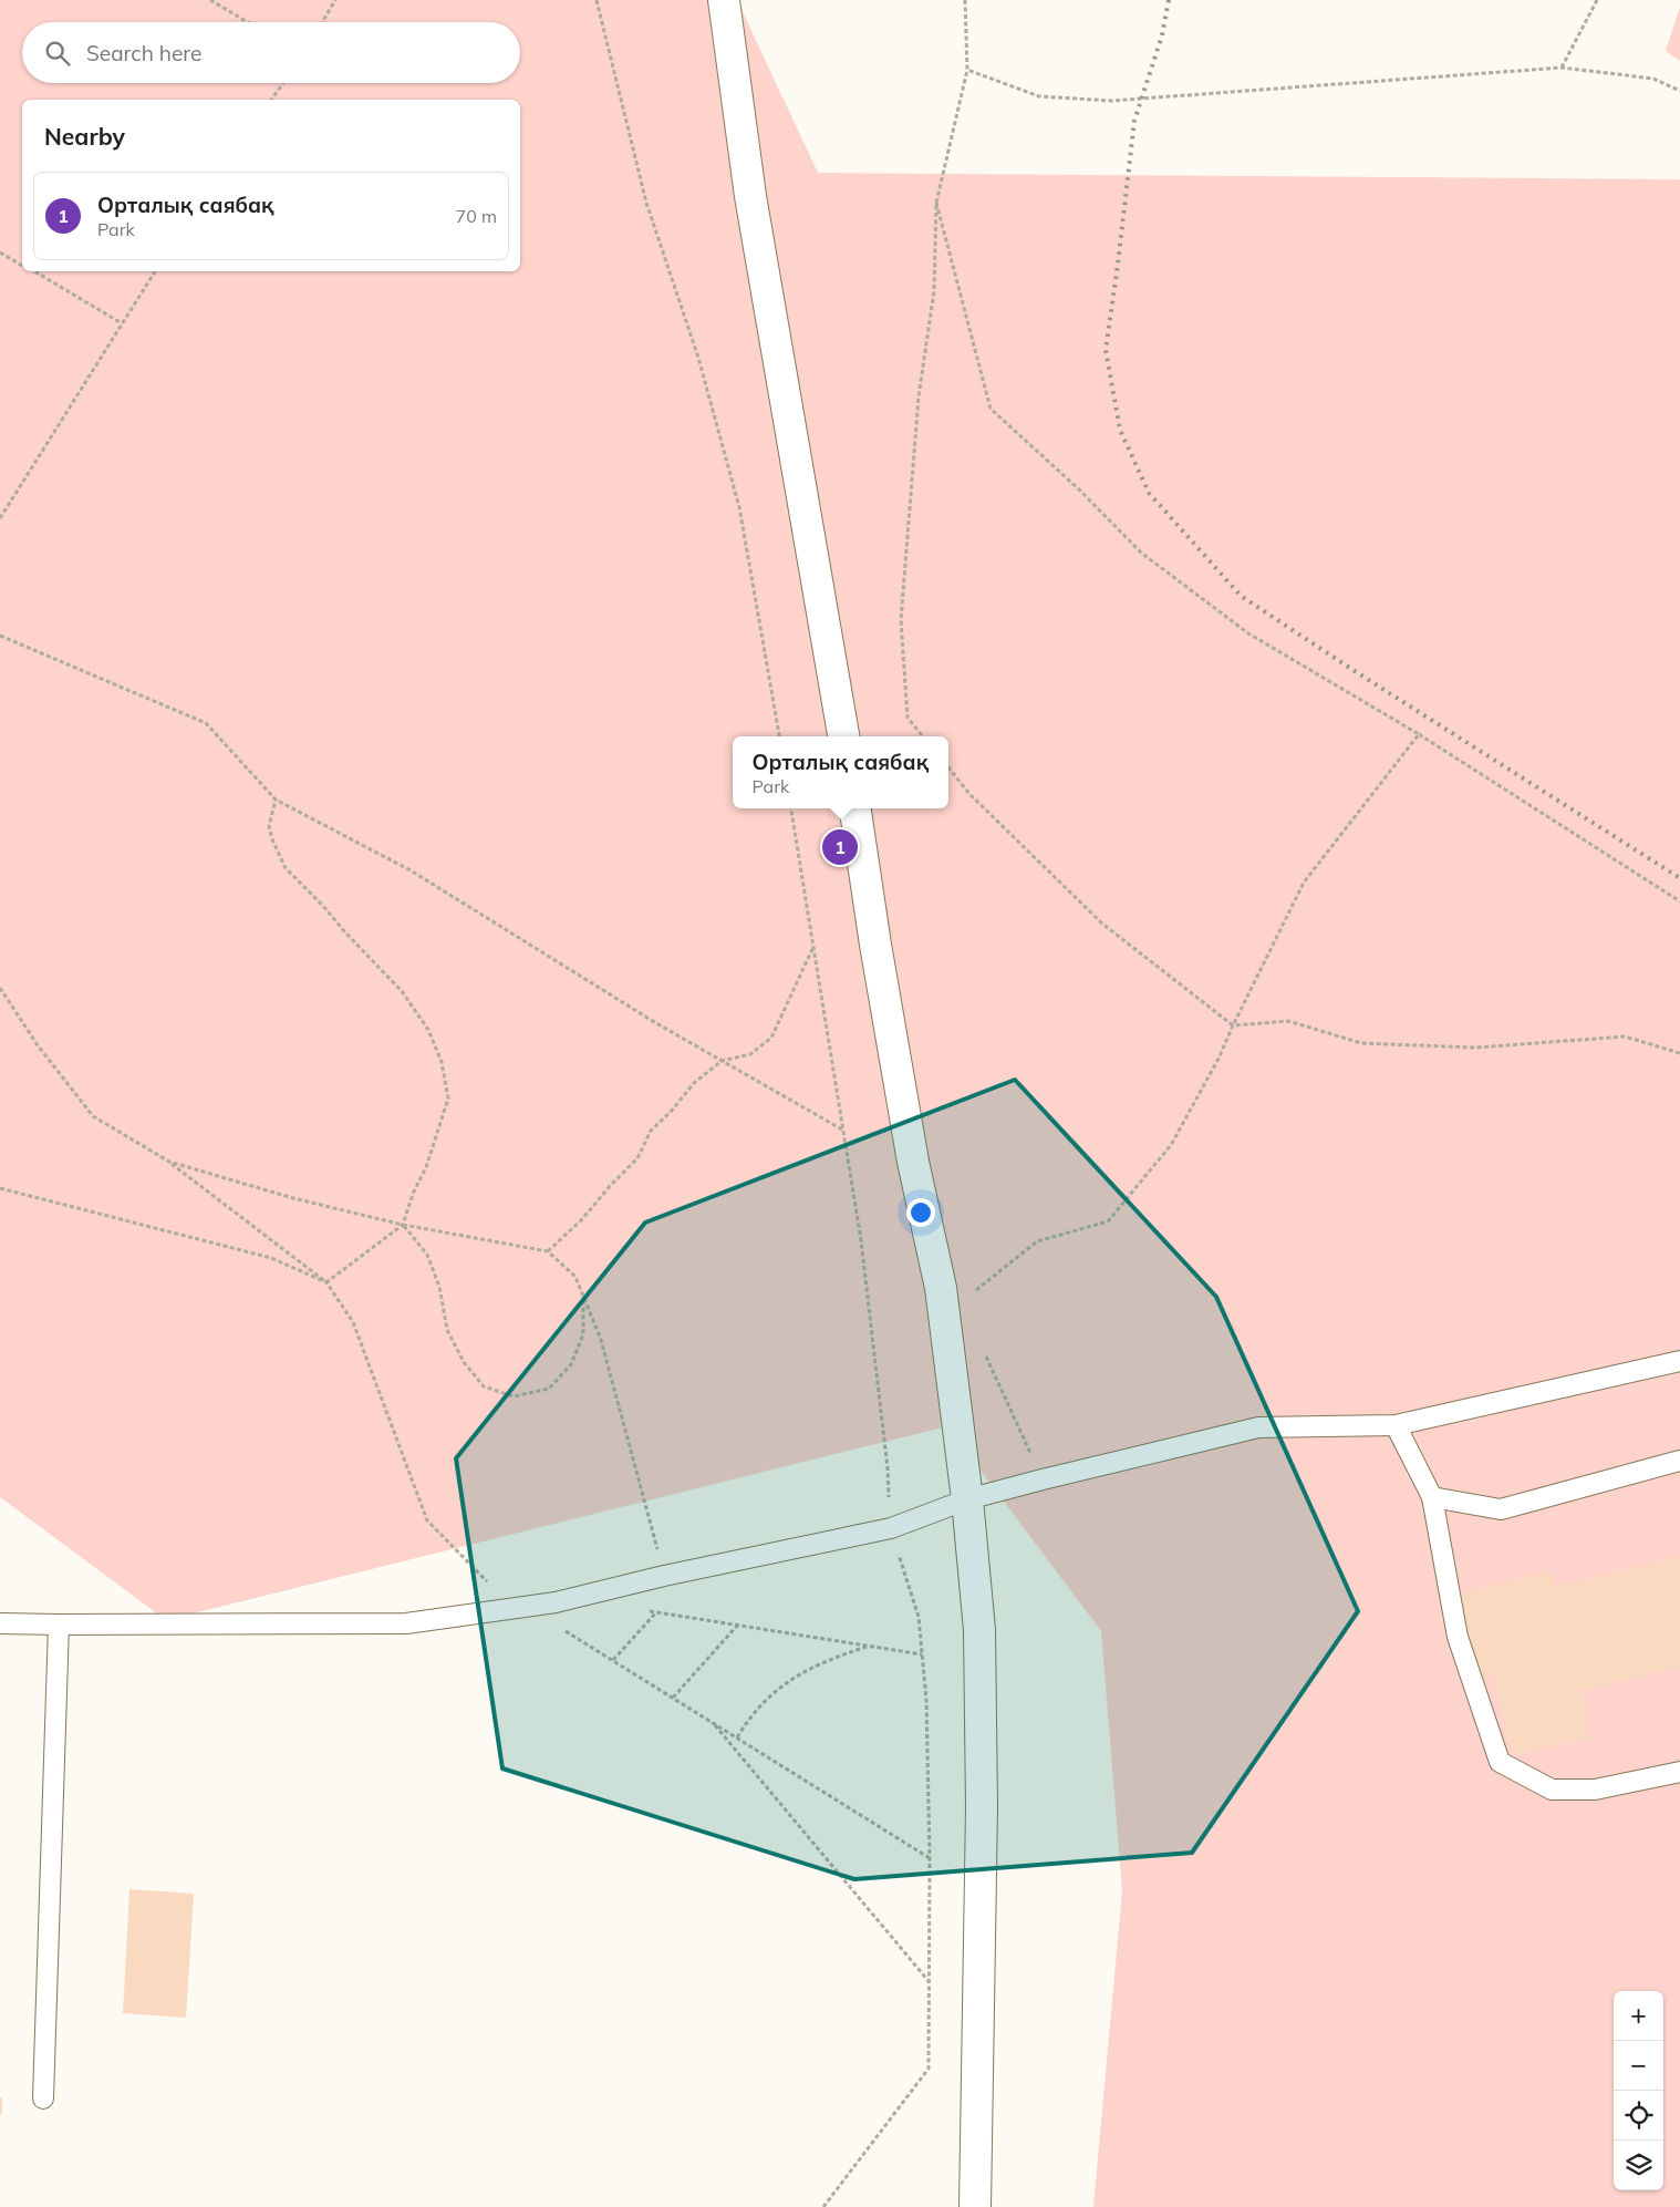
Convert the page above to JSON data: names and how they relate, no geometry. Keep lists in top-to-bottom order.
{
  "page": {
    "search": "Search here",
    "heading": "Nearby",
    "list": [
      {
        "mark": "1",
        "name": "Орталық саябақ",
        "note": "Park",
        "value": "70 m"
      }
    ],
    "popup": ["Орталық саябақ", "Park"],
    "pins": "1",
    "map_buttons": ["+", "−"]
  }
}
